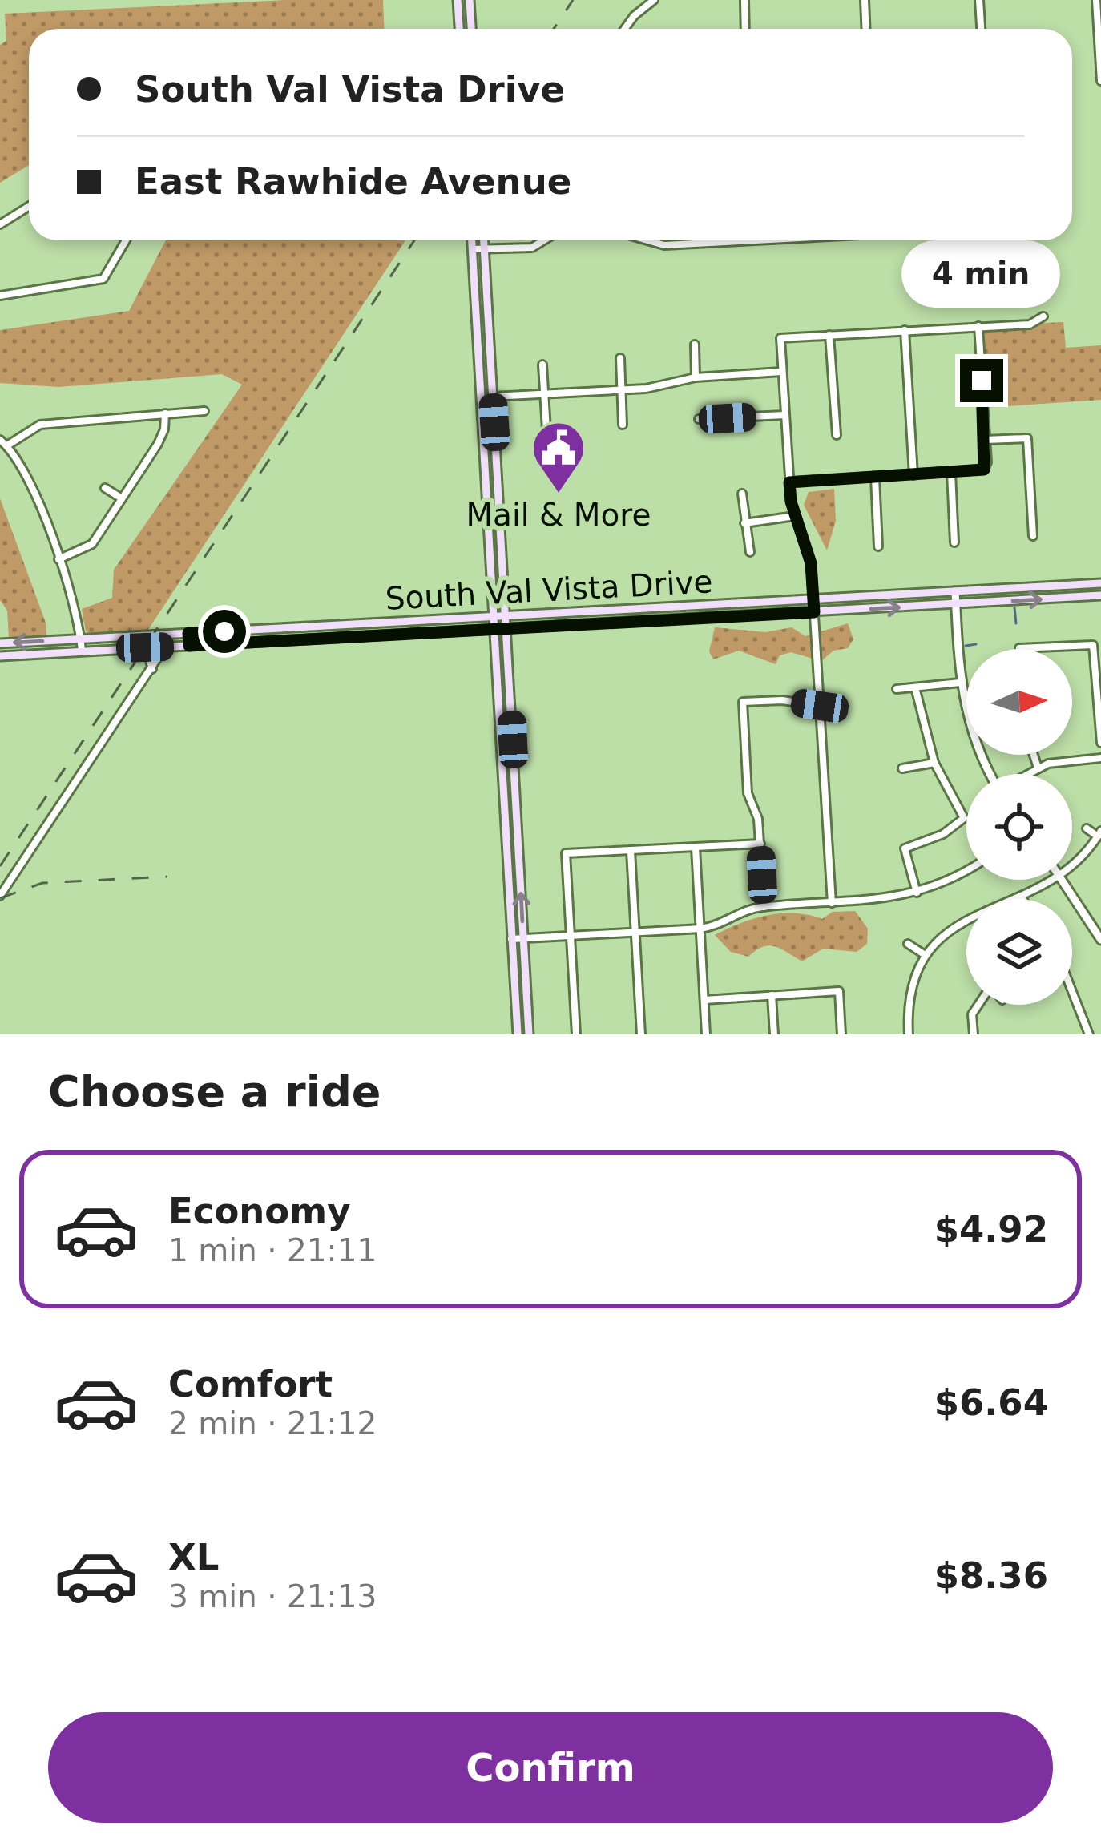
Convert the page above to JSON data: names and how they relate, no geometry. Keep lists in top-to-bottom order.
{
  "streets": {
    "main road": ["South Val Vista Drive"]
  },
  "places": {
    "public building": ["Mail & More"]
  },
  "north": "right",
  "page": {
    "banner": ["South Val Vista Drive", "East Rawhide Avenue"],
    "bubble": "4 min",
    "heading": "Choose a ride",
    "list": [
      {
        "name": "Economy",
        "note": "1 min · 21:11",
        "value": "$4.92"
      },
      {
        "name": "Comfort",
        "note": "2 min · 21:12",
        "value": "$6.64"
      },
      {
        "name": "XL",
        "note": "3 min · 21:13",
        "value": "$8.36"
      }
    ],
    "buttons": "Confirm"
  }
}
